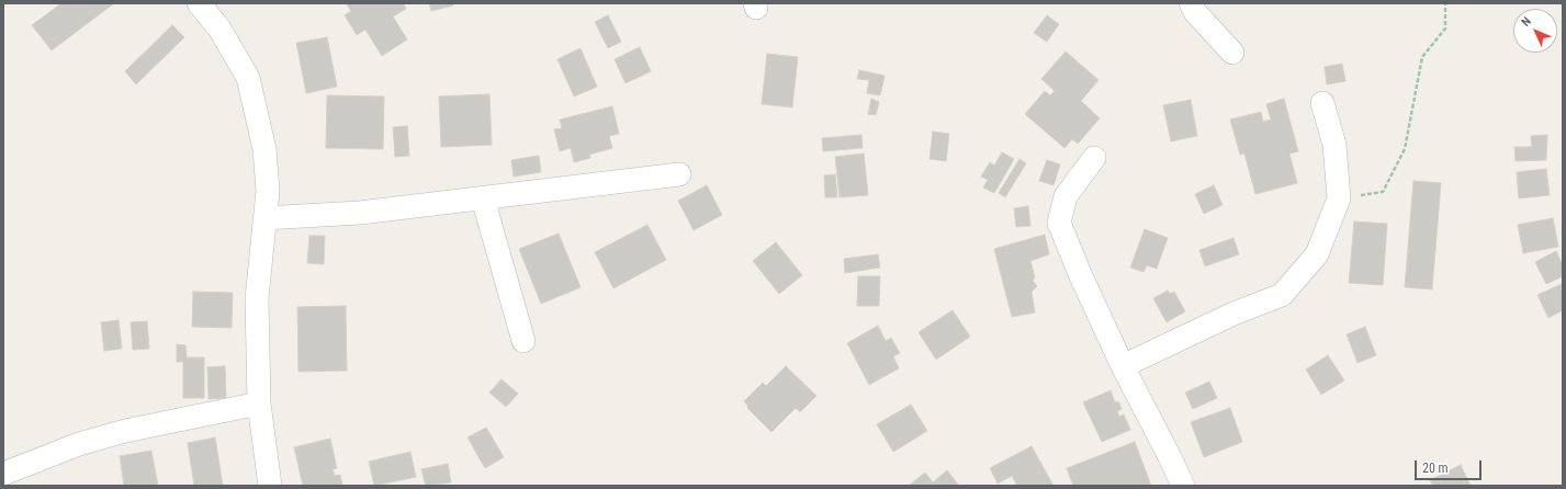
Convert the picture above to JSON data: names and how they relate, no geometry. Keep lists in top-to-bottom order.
{
  "scale_bar": "20 m",
  "north": "top left"
}
